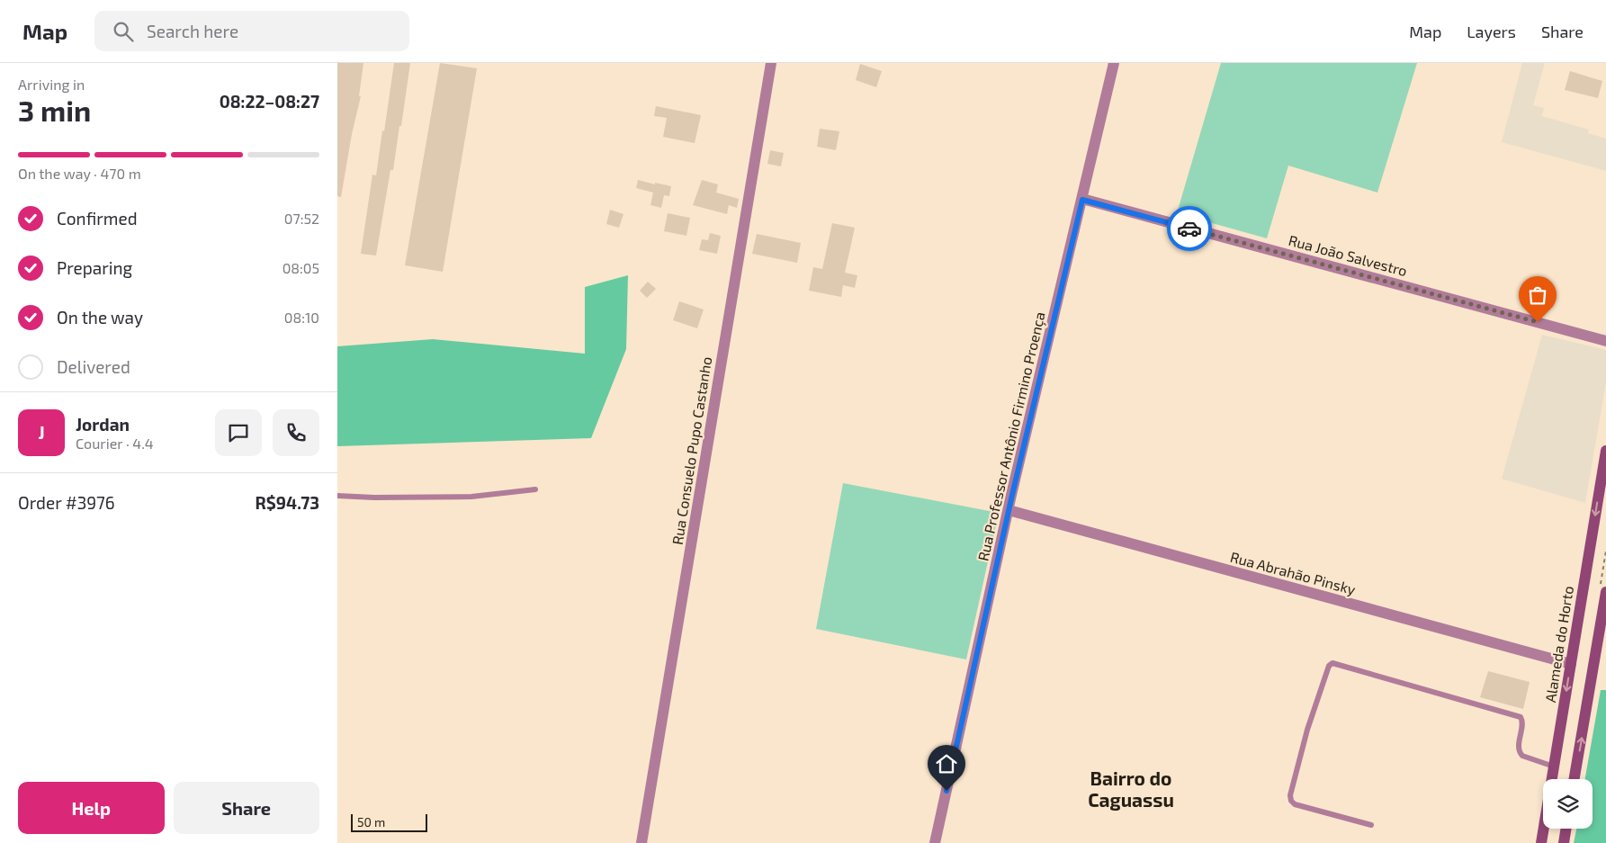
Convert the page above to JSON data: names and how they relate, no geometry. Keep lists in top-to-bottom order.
{
  "streets": {
    "main road": ["Alameda do Horto"],
    "street": [
      "Rua João Salvestro",
      "Rua Professor Antônio Firmino Proença",
      "Rua Consuelo Pupo Castanho",
      "Rua Abrahão Pinsky"
    ]
  },
  "crossings": [
    ["Rua João Salvestro", "Rua Professor Antônio Firmino Proença"],
    ["Rua Professor Antônio Firmino Proença", "Rua Abrahão Pinsky"],
    ["Rua Abrahão Pinsky", "Alameda do Horto"]
  ],
  "districts": ["Bairro do Caguassu"],
  "scale_bar": "50 m",
  "page": {
    "header": "Map",
    "search": "Search here",
    "nav": ["Map", "Layers", "Share"],
    "heading": ["3 min", "Arriving in", "08:22–08:27"],
    "panel": [
      "Jordan",
      "Courier · 4.4",
      "Order #3976",
      "R$94.73"
    ],
    "bar": "On the way · 470 m",
    "list": [
      ["Confirmed", "07:52"],
      ["Preparing", "08:05"],
      ["On the way", "08:10"],
      "Delivered"
    ],
    "round": "J",
    "buttons": ["Help", "Share"],
    "scale": "50 m"
  }
}
